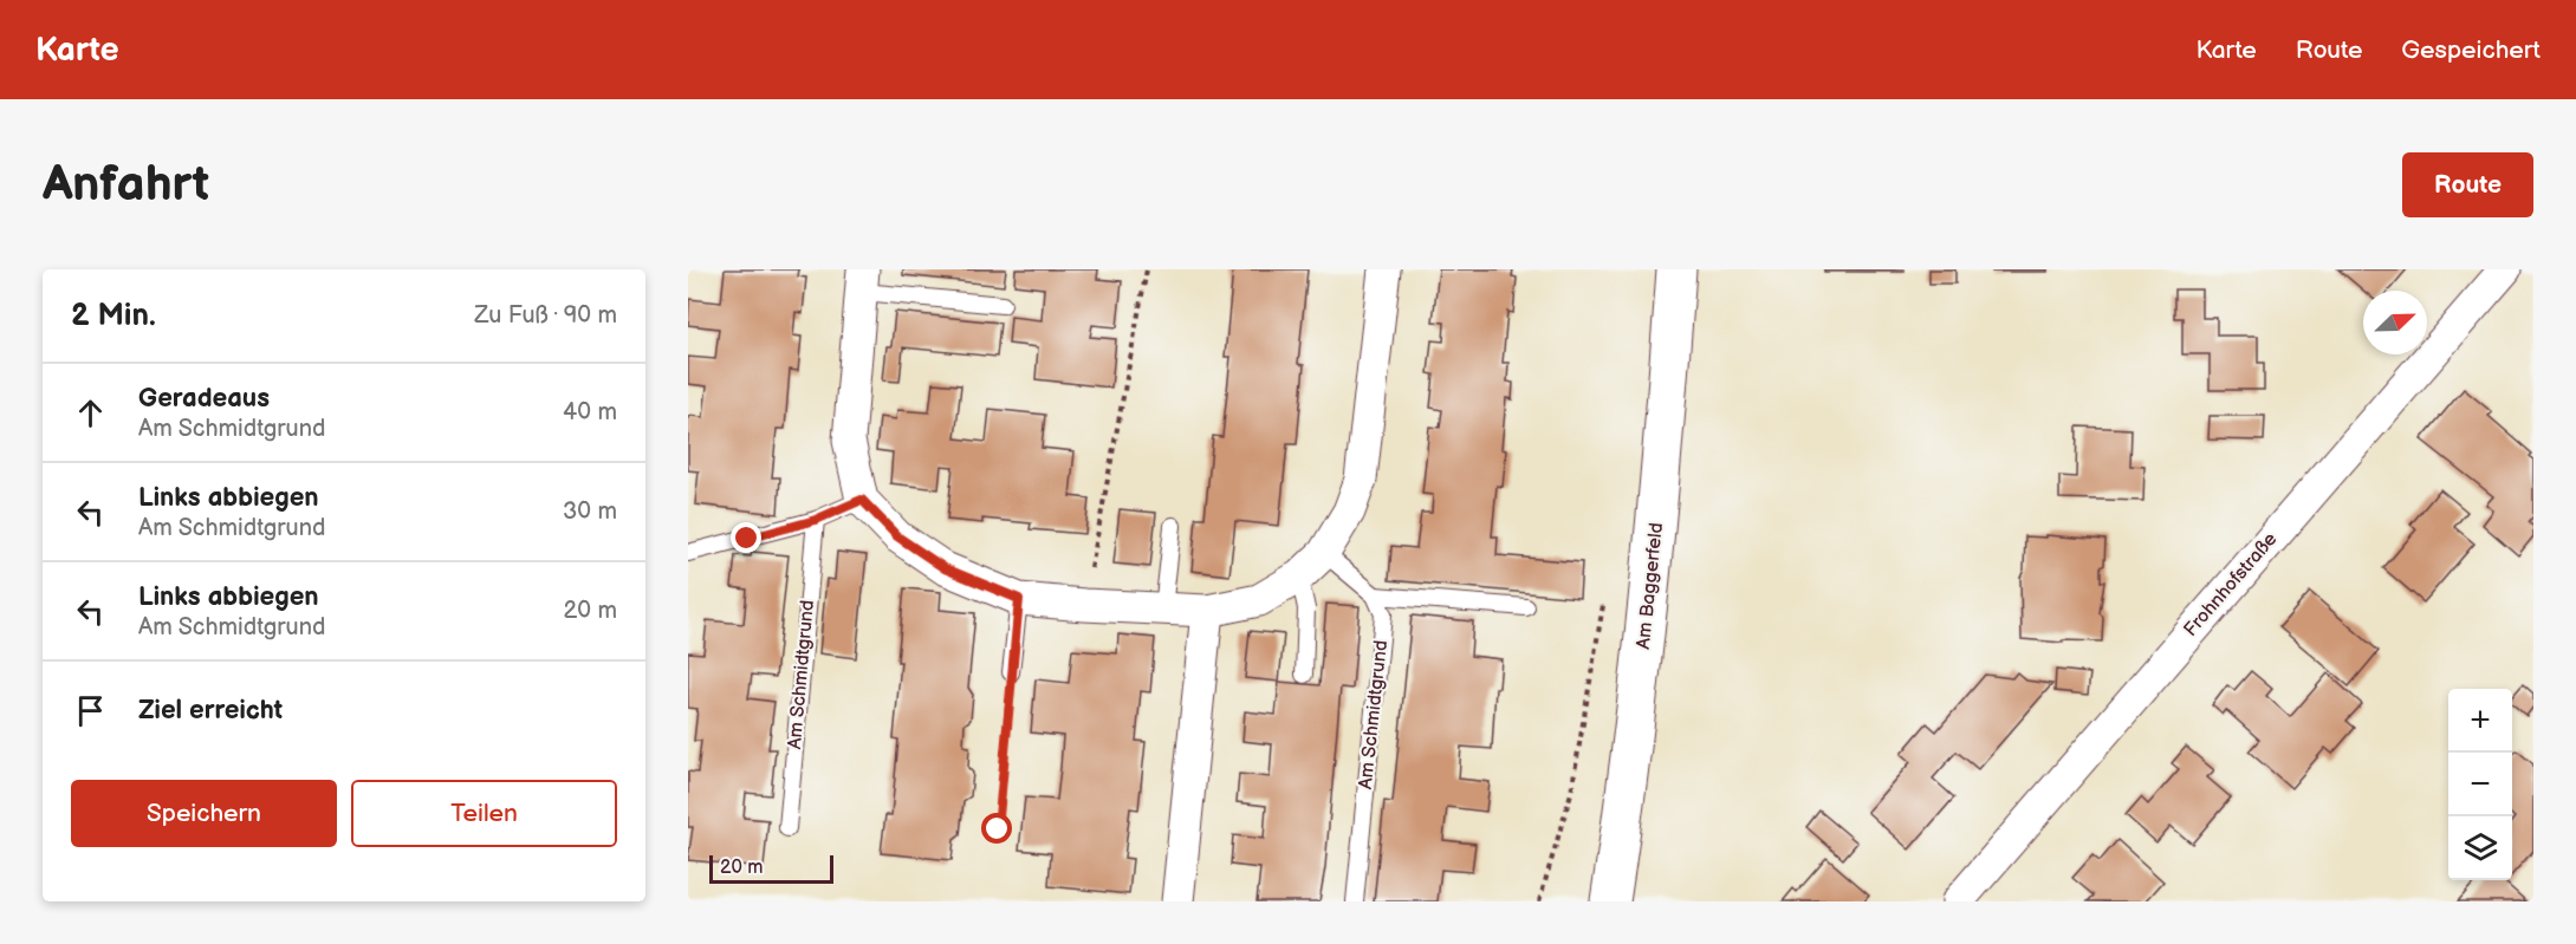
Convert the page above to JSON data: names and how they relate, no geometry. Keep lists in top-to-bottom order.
{
  "streets": {
    "main road": ["Am Baggerfeld"],
    "street": ["Frohnhofstraße"],
    "lane": ["Am Schmidtgrund"]
  },
  "scale_bar": "20 m",
  "north": "top right",
  "page": {
    "header": "Karte",
    "nav": ["Karte", "Route", "Gespeichert"],
    "buttons": [
      "Route",
      ["Speichern", "Teilen"]
    ],
    "title": "Anfahrt",
    "heading": ["2 Min.", "Zu Fuß · 90 m"],
    "list": [
      ["Geradeaus", "Am Schmidtgrund", "40 m"],
      ["Links abbiegen", "Am Schmidtgrund", "30 m"],
      ["Links abbiegen", "Am Schmidtgrund", "20 m"],
      "Ziel erreicht"
    ],
    "map_buttons": ["+", "−"],
    "scale": "20 m"
  }
}
